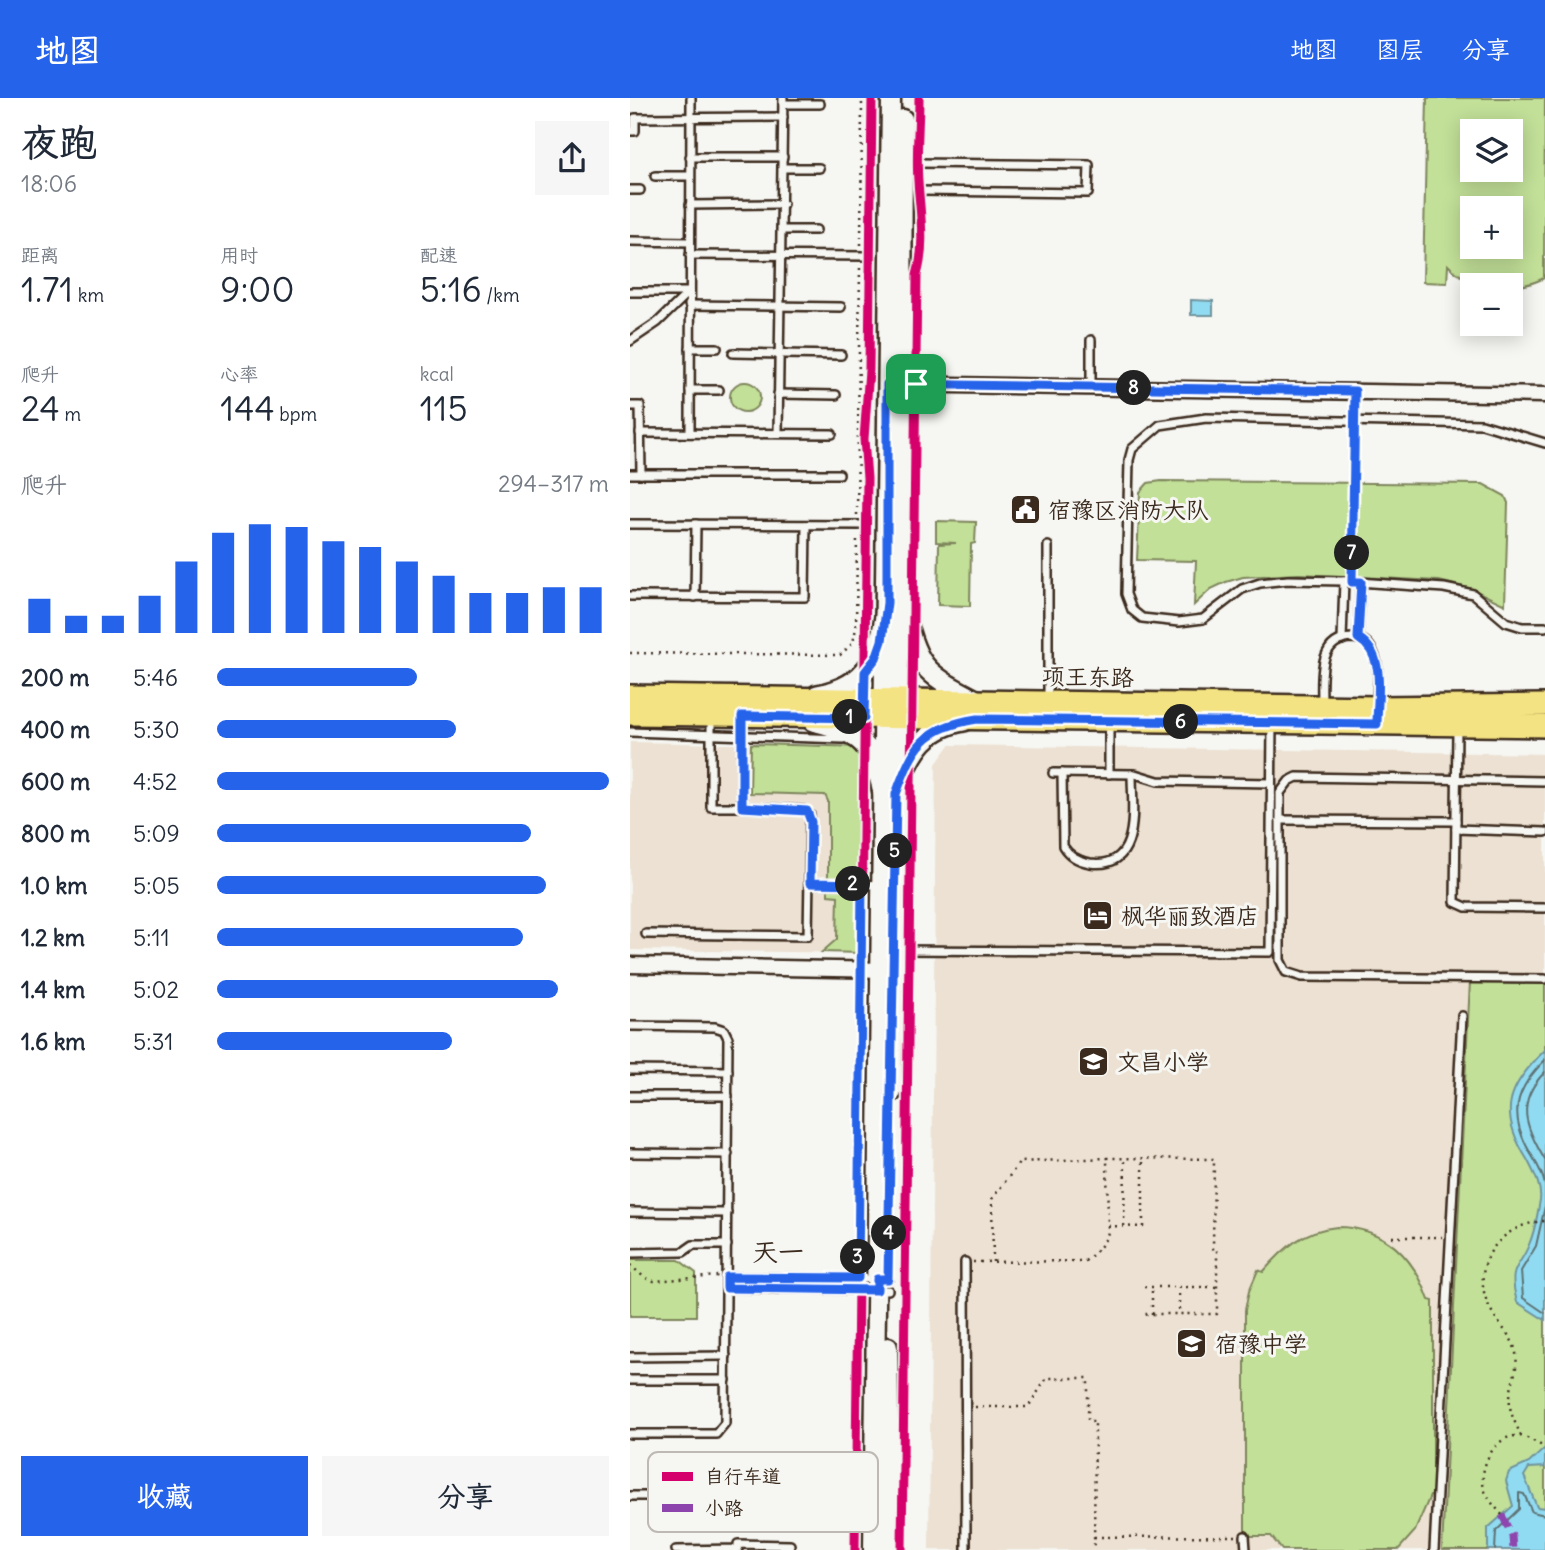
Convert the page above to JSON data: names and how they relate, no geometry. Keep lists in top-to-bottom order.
{
  "streets": {
    "main road": ["项王东路"]
  },
  "districts": ["天一"],
  "places": {
    "public building": ["宿豫区消防大队"],
    "hotel": ["枫华丽致酒店"],
    "school or university": ["文昌小学", "宿豫中学"]
  },
  "legend": ["自行车道", "小路"],
  "page": {
    "header": "地图",
    "nav": ["地图", "图层", "分享"],
    "heading": ["夜跑", "18:06"],
    "map_buttons": ["+", "−"],
    "stats": [
      ["距离", "1.71 km"],
      ["用时", "9:00"],
      ["配速", "5:16 /km"],
      ["爬升", "24 m"],
      ["心率", "144 bpm"],
      ["kcal", "115"]
    ],
    "pins": [
      "8",
      "7",
      "1",
      "6",
      "5",
      "2",
      "4",
      "3"
    ],
    "chart": ["爬升", "294–317 m"],
    "list": [
      {
        "name": "200 m",
        "note": "5:46"
      },
      {
        "name": "400 m",
        "note": "5:30"
      },
      {
        "name": "600 m",
        "note": "4:52"
      },
      {
        "name": "800 m",
        "note": "5:09"
      },
      {
        "name": "1.0 km",
        "note": "5:05"
      },
      {
        "name": "1.2 km",
        "note": "5:11"
      },
      {
        "name": "1.4 km",
        "note": "5:02"
      },
      {
        "name": "1.6 km",
        "note": "5:31"
      }
    ],
    "buttons": ["收藏", "分享"]
  }
}
